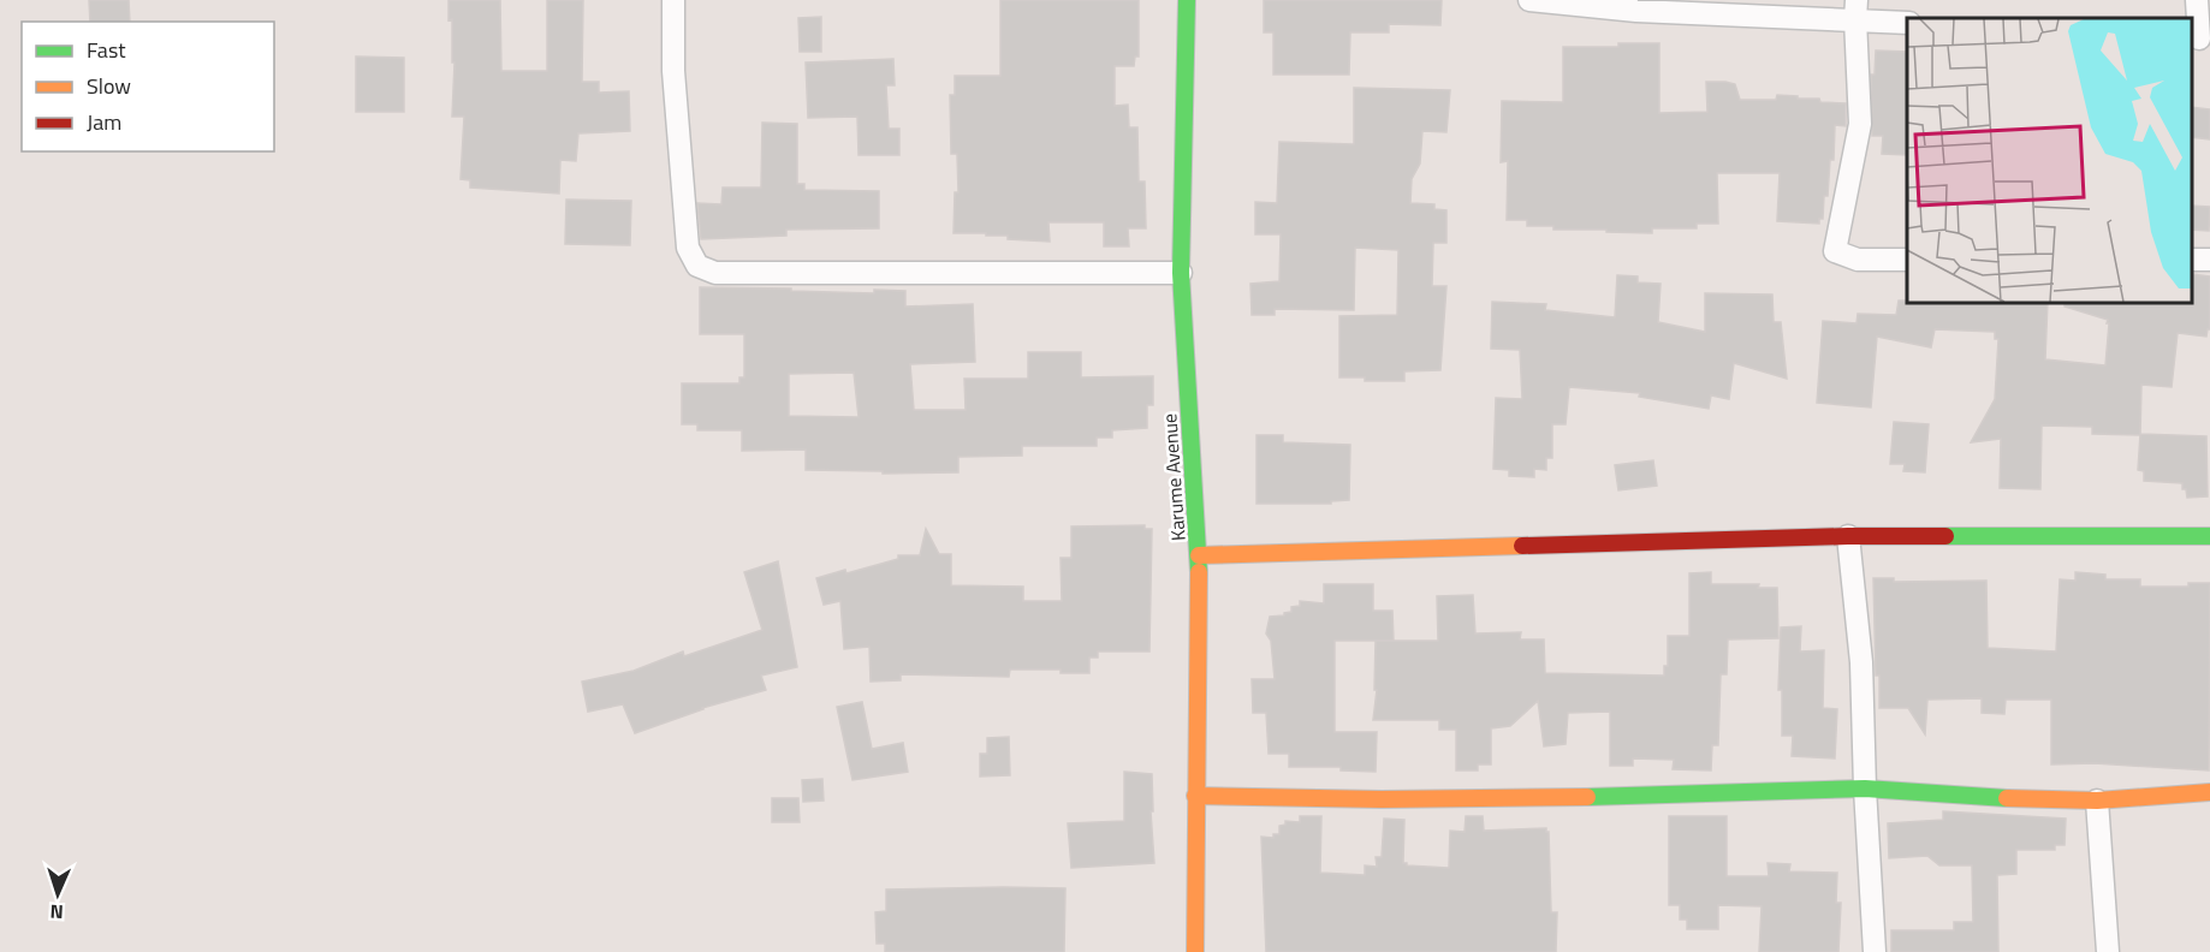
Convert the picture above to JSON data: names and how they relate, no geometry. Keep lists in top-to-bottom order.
{
  "streets": {
    "street": ["Karume Avenue"]
  },
  "legend": ["Fast", "Slow", "Jam"],
  "north": "bottom"
}
